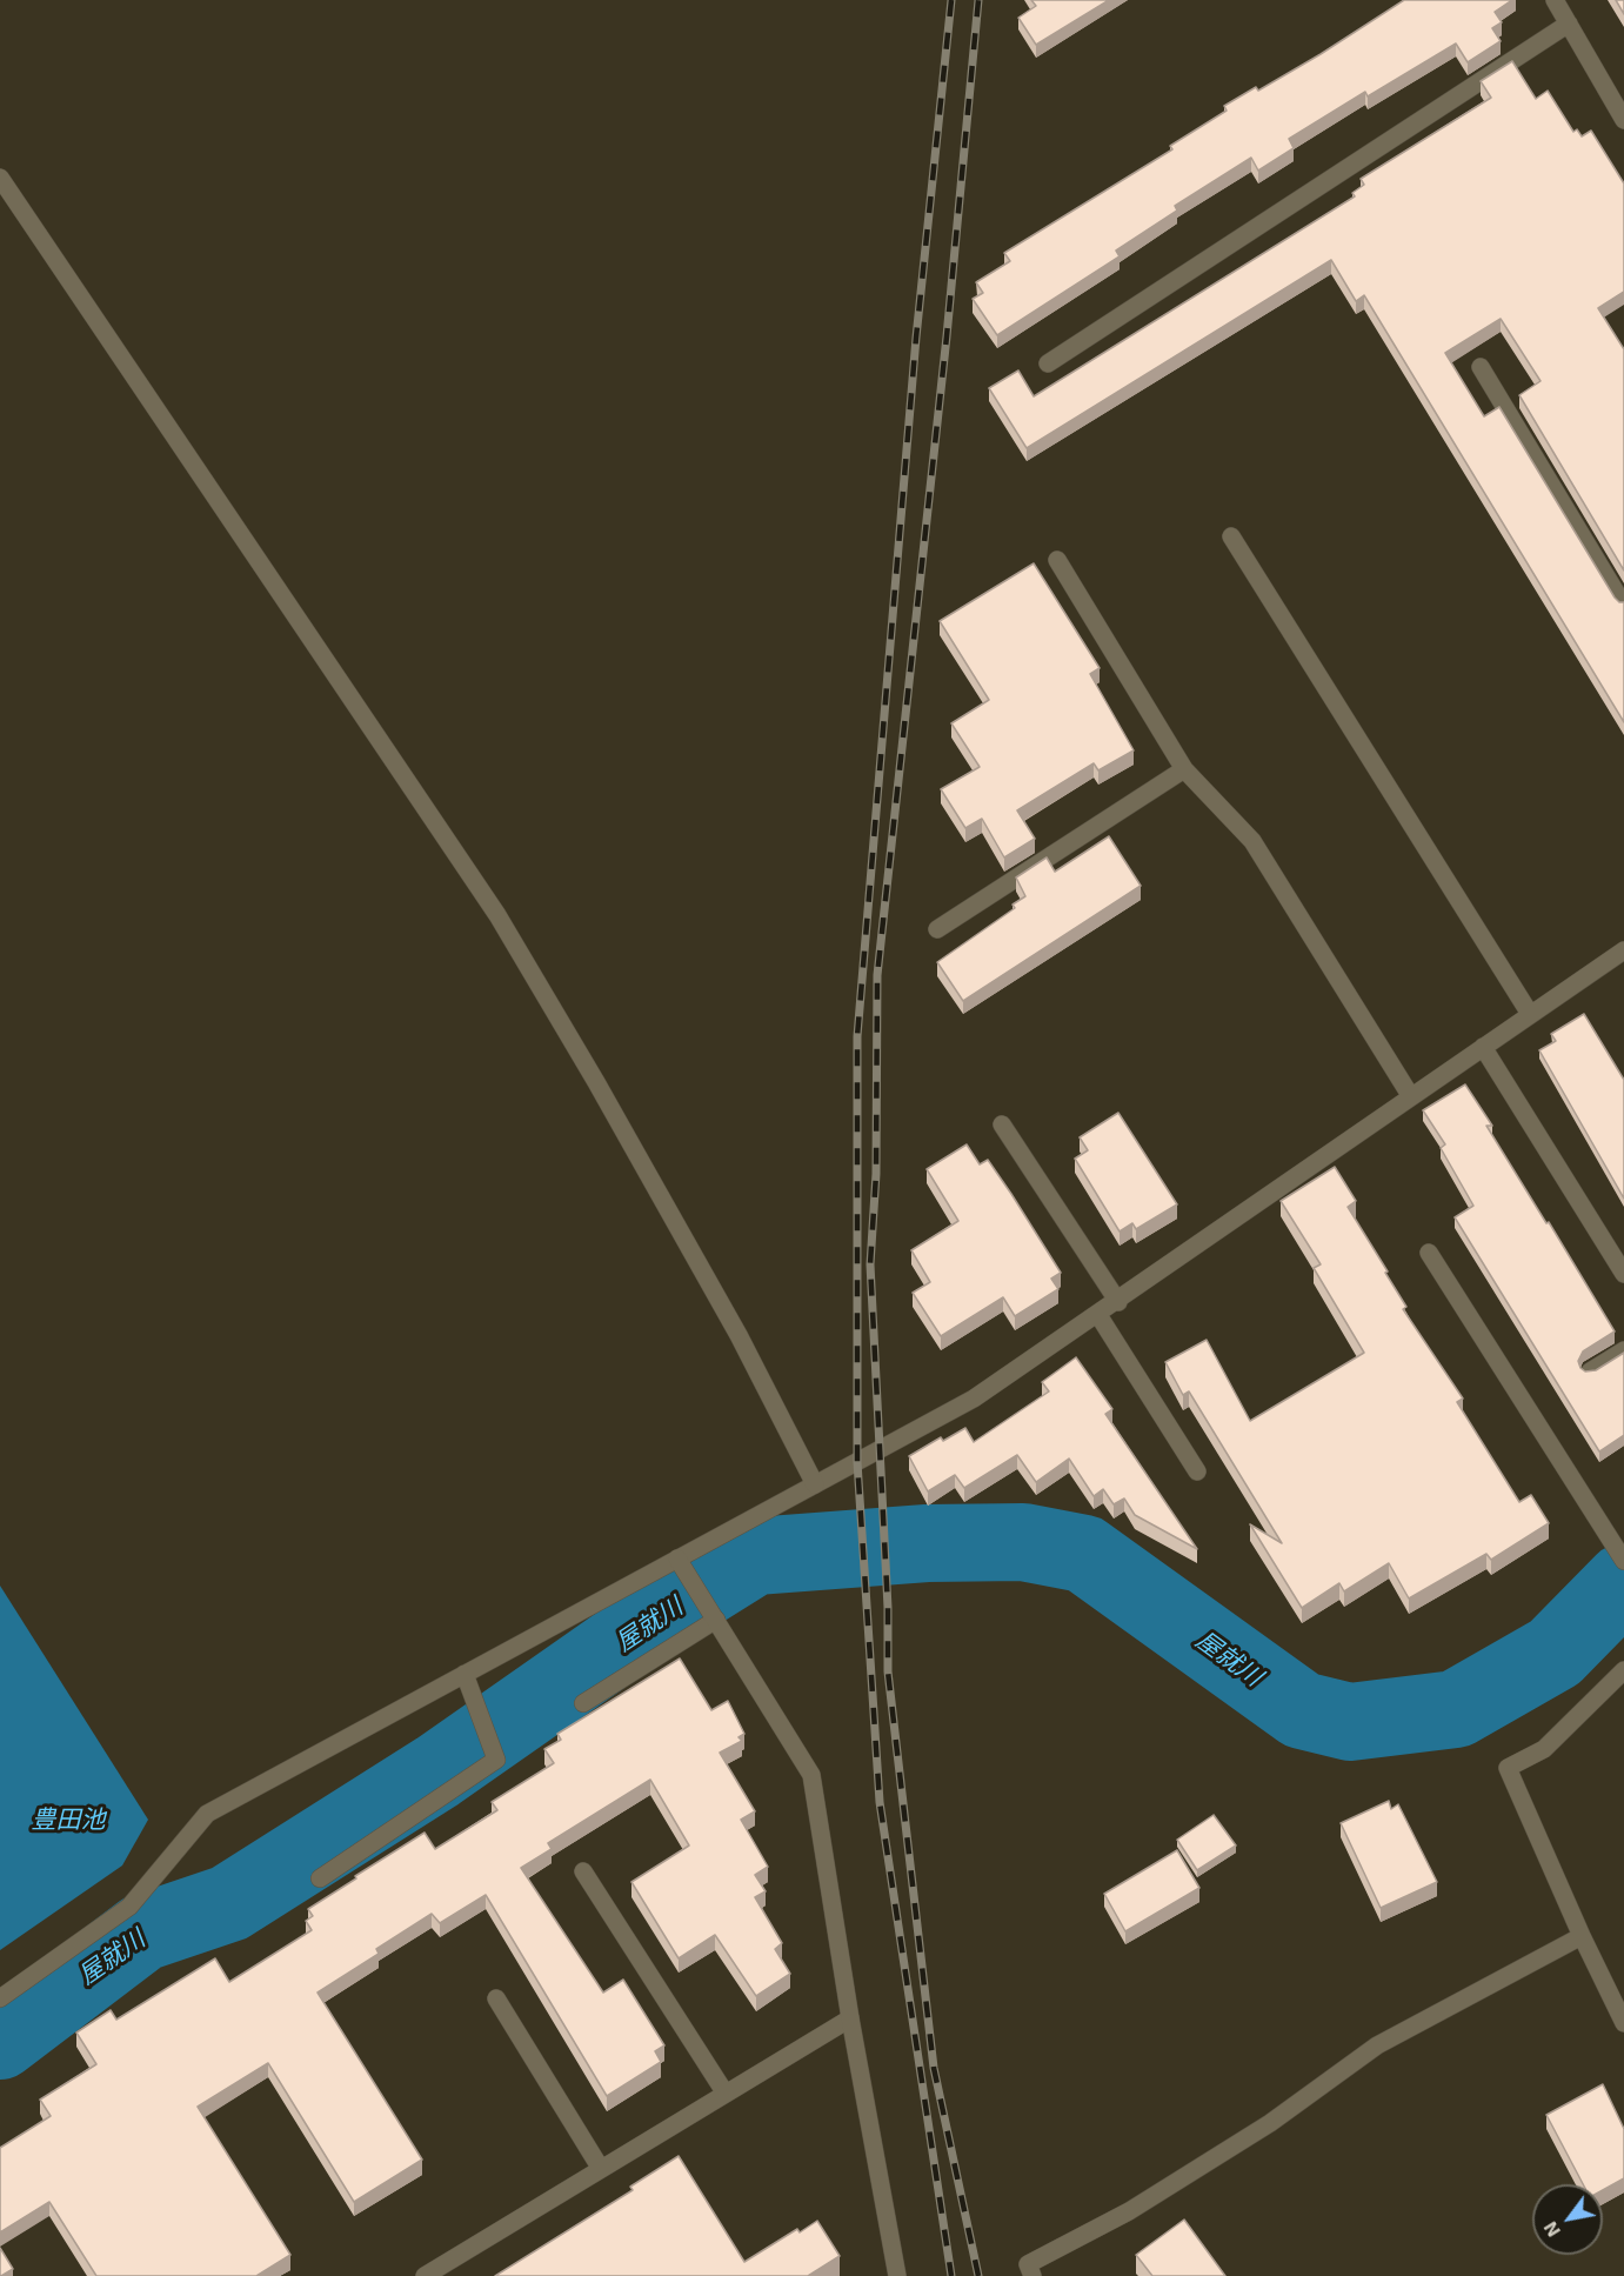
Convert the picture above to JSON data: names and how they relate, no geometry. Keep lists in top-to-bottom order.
{
  "water": ["屋就川", "豊田池"],
  "north": "bottom left"
}
